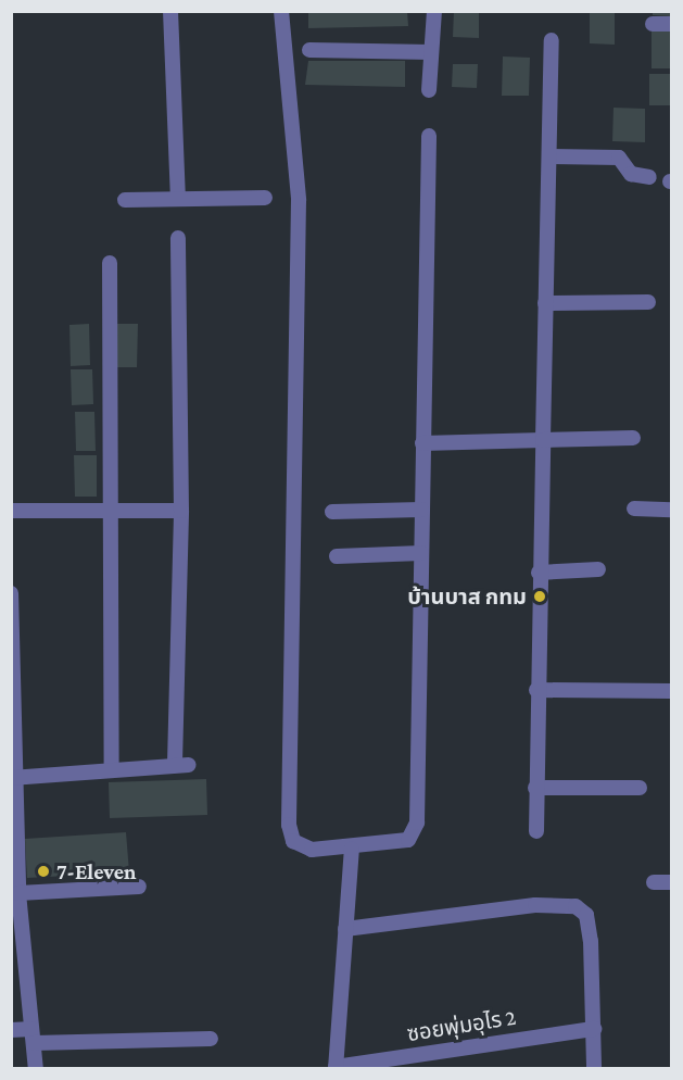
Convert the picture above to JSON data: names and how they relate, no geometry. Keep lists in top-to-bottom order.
{
  "streets": {
    "street": ["ซอยพุ่มอุไร 2"]
  },
  "places": ["บ้านบาส กทม", "7-Eleven"]
}
